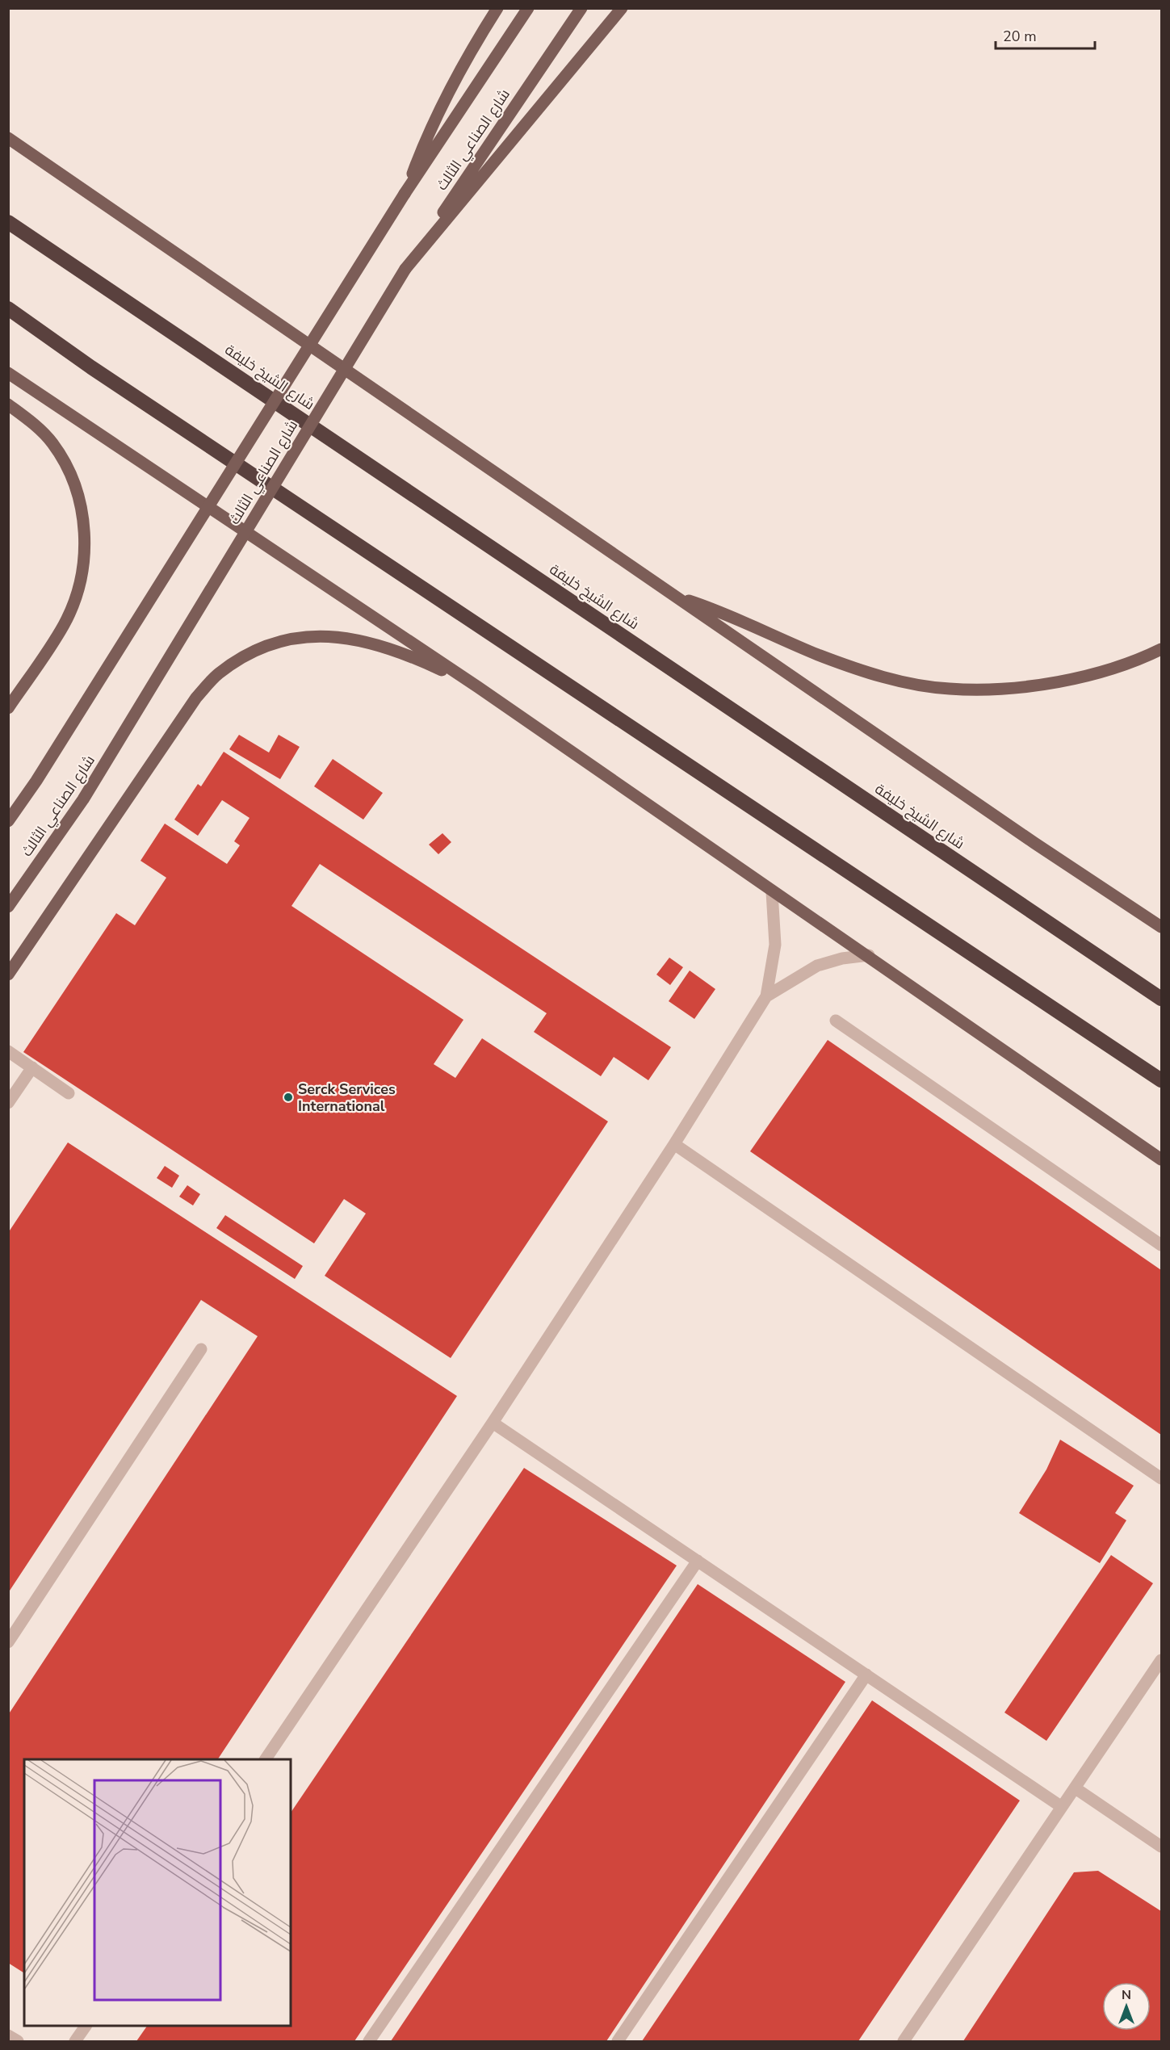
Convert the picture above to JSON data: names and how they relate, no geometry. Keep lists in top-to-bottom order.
{
  "streets": {
    "highway": ["شارع الشيخ خليفة"],
    "main road": ["شارع الصناعي الثالث"]
  },
  "places": ["Serck Services International"],
  "scale_bar": "20 m",
  "north": "top"
}
